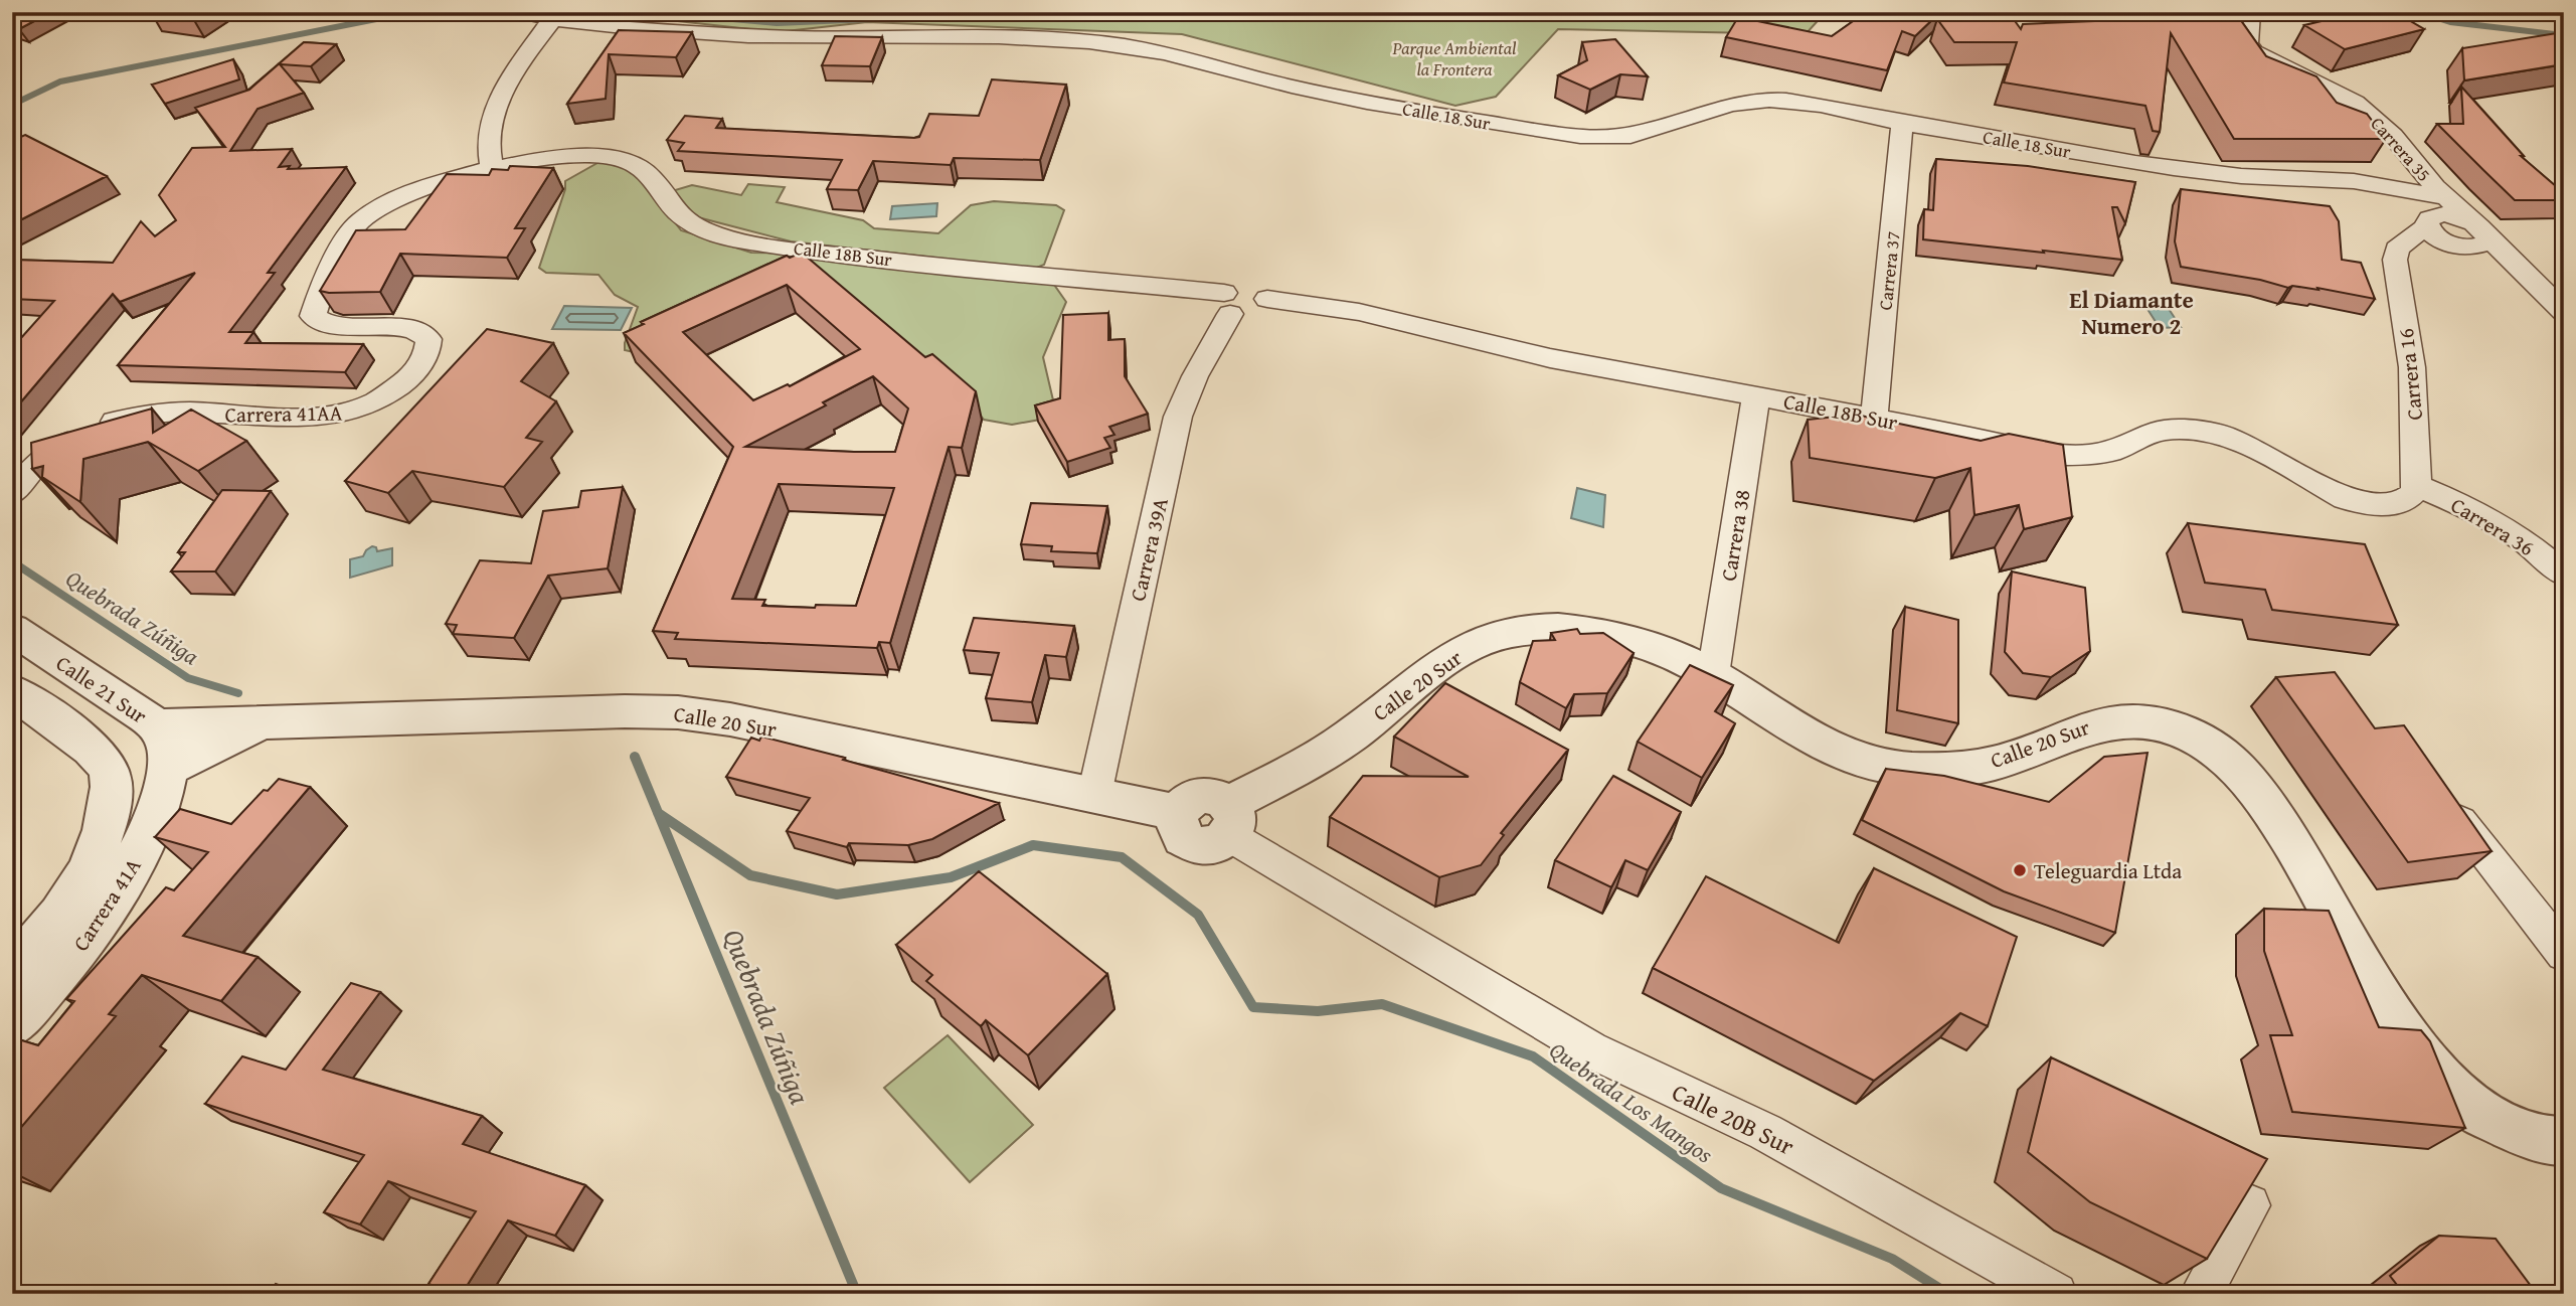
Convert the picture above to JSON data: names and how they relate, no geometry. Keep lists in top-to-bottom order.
{
  "streets": {
    "street": [
      "Calle 18 Sur",
      "Carrera 35",
      "Calle 18B Sur",
      "Carrera 37",
      "Carrera 16",
      "Carrera 41AA",
      "Carrera 36",
      "Carrera 38",
      "Carrera 39A",
      "Calle 20 Sur",
      "Calle 21 Sur",
      "Carrera 41A",
      "Calle 20B Sur"
    ]
  },
  "crossings": [
    ["Calle 18 Sur", "Carrera 35"],
    ["Calle 18 Sur", "Carrera 37"],
    ["Calle 18 Sur", "Carrera 16"],
    ["Carrera 35", "Carrera 16"],
    ["Calle 18B Sur", "Carrera 37"],
    ["Calle 18B Sur", "Carrera 16"],
    ["Calle 18B Sur", "Carrera 41AA"],
    ["Calle 18B Sur", "Carrera 36"],
    ["Calle 18B Sur", "Carrera 38"],
    ["Calle 18B Sur", "Carrera 39A"],
    ["Carrera 16", "Carrera 36"],
    ["Carrera 38", "Calle 20 Sur"],
    ["Carrera 39A", "Calle 20 Sur"],
    ["Calle 20 Sur", "Calle 21 Sur"],
    ["Calle 20 Sur", "Carrera 41A"],
    ["Calle 20 Sur", "Calle 20B Sur"],
    ["Calle 21 Sur", "Carrera 41A"]
  ],
  "districts": ["El Diamante Numero 2"],
  "water": ["Quebrada Zúñiga", "Quebrada Los Mangos"],
  "parks": ["Parque Ambiental la Frontera"],
  "places": ["Teleguardia Ltda"]
}
